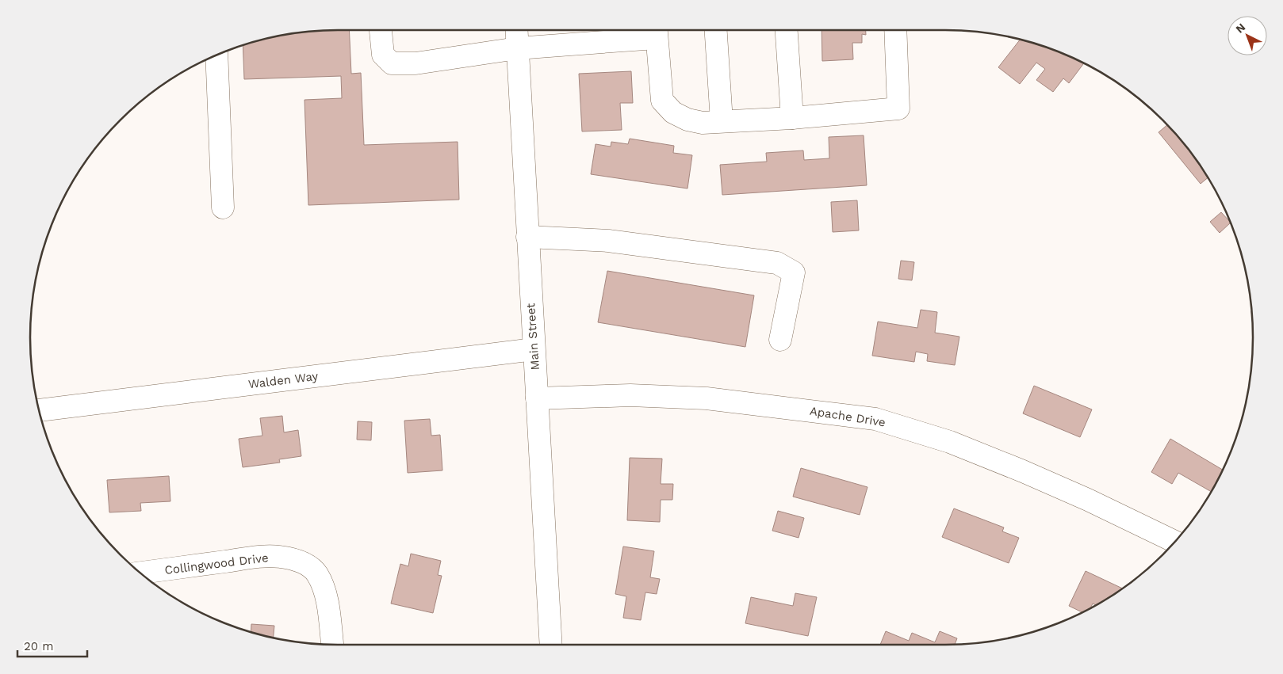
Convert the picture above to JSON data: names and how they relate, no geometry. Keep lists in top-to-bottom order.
{
  "streets": {
    "street": [
      "Main Street",
      "Walden Way",
      "Apache Drive",
      "Collingwood Drive"
    ]
  },
  "crossings": [
    ["Main Street", "Walden Way"],
    ["Main Street", "Apache Drive"]
  ],
  "scale_bar": "20 m",
  "north": "top left"
}
